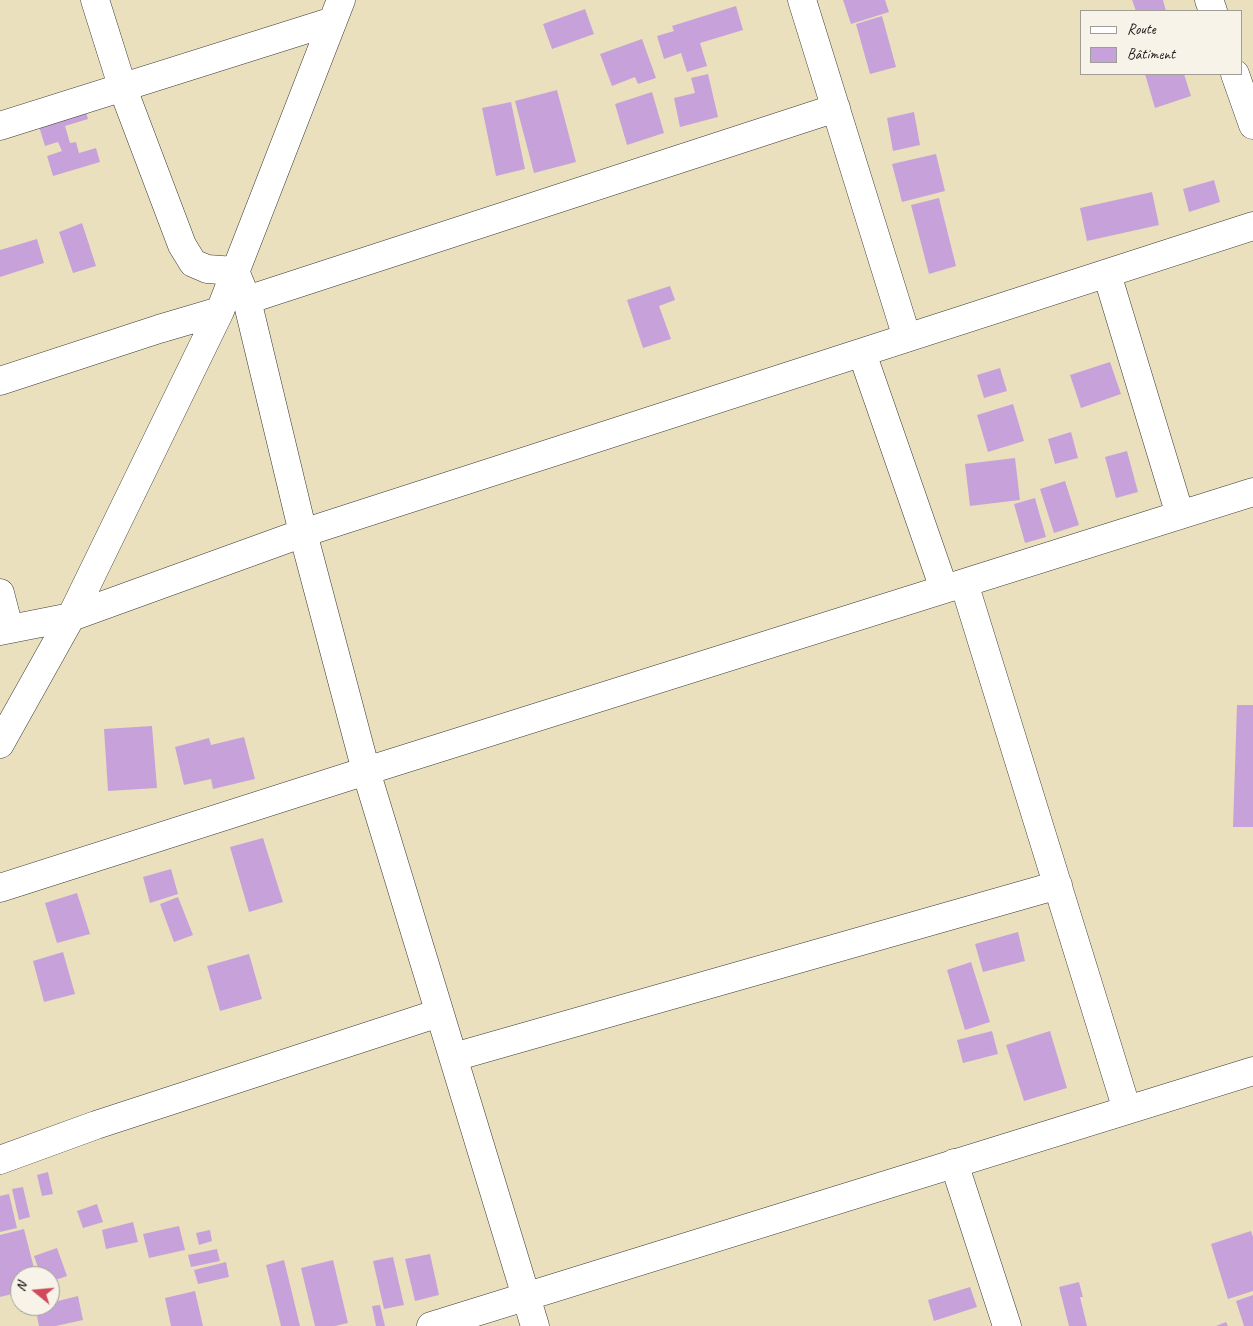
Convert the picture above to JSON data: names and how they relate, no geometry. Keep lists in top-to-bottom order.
{
  "legend": ["Route", "Bâtiment"],
  "north": "left"
}
